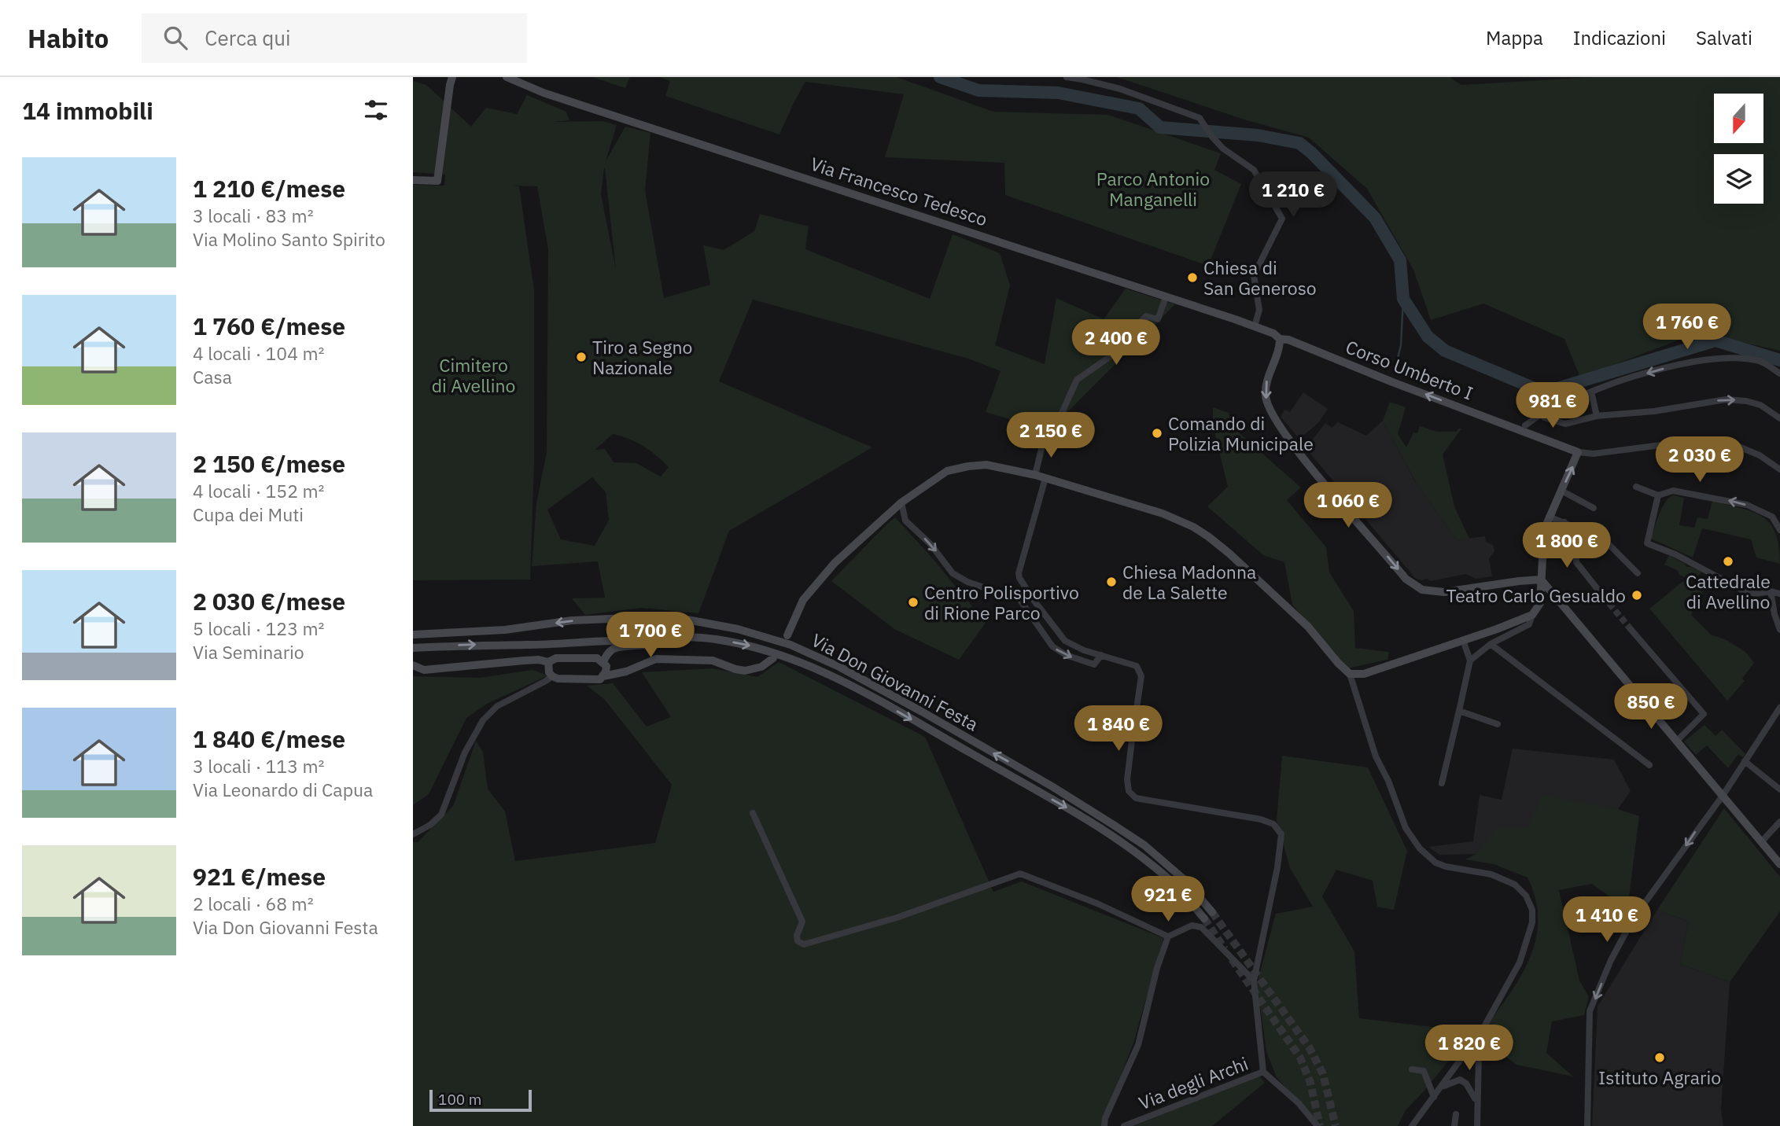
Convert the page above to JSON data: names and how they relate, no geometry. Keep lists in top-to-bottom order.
{
  "streets": {
    "street": [
      "Via Francesco Tedesco",
      "Corso Umberto I",
      "Via Don Giovanni Festa",
      "Via degli Archi"
    ]
  },
  "crossings": [
    ["Via Francesco Tedesco", "Corso Umberto I"]
  ],
  "one_way": ["Corso Umberto I"],
  "parks": ["Parco Antonio Manganelli", "Cimitero di Avellino"],
  "places": [
    "Chiesa di San Generoso",
    "Tiro a Segno Nazionale",
    "Comando di Polizia Municipale",
    "Cattedrale di Avellino",
    "Chiesa Madonna de La Salette",
    "Teatro Carlo Gesualdo",
    "Centro Polisportivo di Rione Parco",
    "Istituto Agrario"
  ],
  "scale_bar": "100 m",
  "north": "bottom",
  "page": {
    "header": "Habito",
    "search": "Cerca qui",
    "nav": ["Mappa", "Indicazioni", "Salvati"],
    "heading": "14 immobili",
    "list": [
      {
        "name": "1 210 €/mese",
        "note": "3 locali · 83 m² · Via Molino Santo Spirito"
      },
      {
        "name": "1 760 €/mese",
        "note": "4 locali · 104 m² · Casa"
      },
      {
        "name": "2 150 €/mese",
        "note": "4 locali · 152 m² · Cupa dei Muti"
      },
      {
        "name": "2 030 €/mese",
        "note": "5 locali · 123 m² · Via Seminario"
      },
      {
        "name": "1 840 €/mese",
        "note": "3 locali · 113 m² · Via Leonardo di Capua"
      },
      {
        "name": "921 €/mese",
        "note": "2 locali · 68 m² · Via Don Giovanni Festa"
      }
    ],
    "price": [
      "1 210 €",
      "1 760 €",
      "2 400 €",
      "981 €",
      "2 150 €",
      "2 030 €",
      "1 060 €",
      "1 800 €",
      "1 700 €",
      "850 €",
      "1 840 €",
      "921 €",
      "1 410 €",
      "1 820 €"
    ],
    "scale": "100 m"
  }
}
